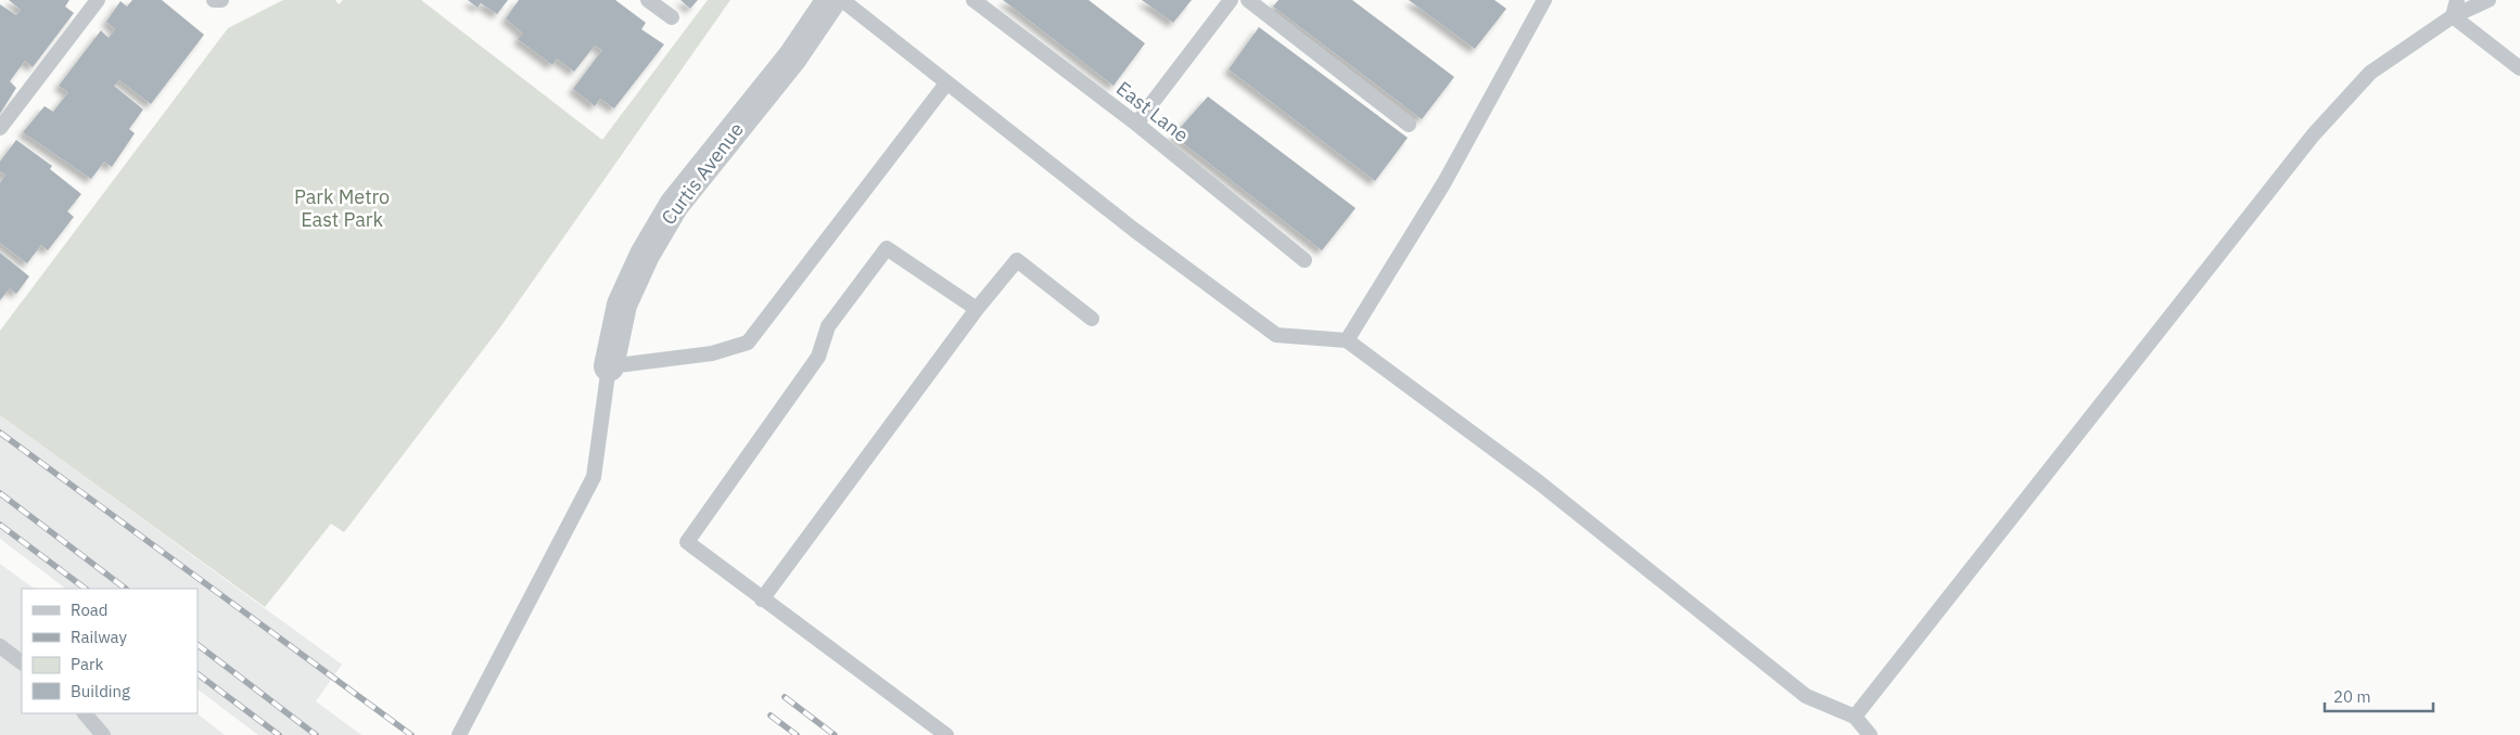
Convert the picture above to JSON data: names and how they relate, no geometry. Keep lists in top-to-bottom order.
{
  "streets": {
    "street": ["Curtis Avenue"],
    "lane": ["East Lane"]
  },
  "parks": ["Park Metro East Park"],
  "legend": [
    "Road",
    "Railway",
    "Park",
    "Building"
  ],
  "scale_bar": "20 m"
}
